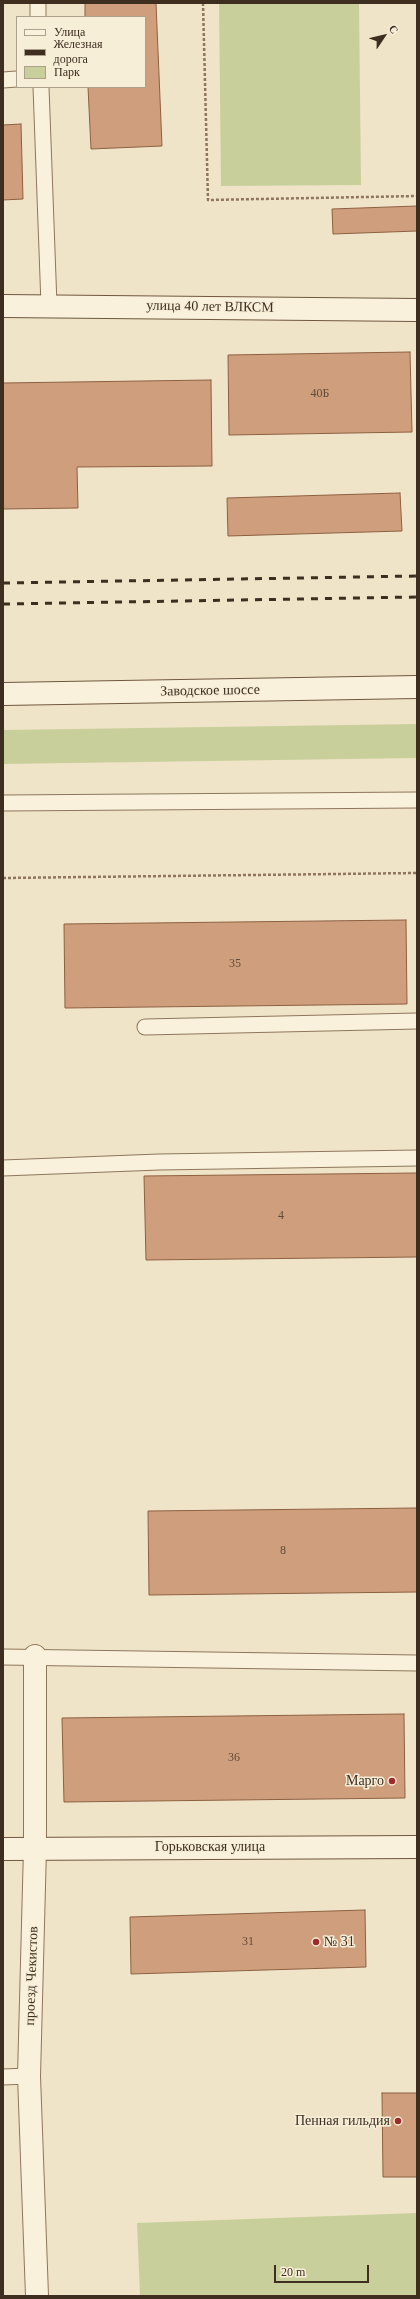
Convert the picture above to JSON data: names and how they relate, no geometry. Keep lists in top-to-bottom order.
{
  "streets": {
    "street": [
      "улица 40 лет ВЛКСМ",
      "Заводское шоссе",
      "Горьковская улица",
      "проезд Чекистов"
    ]
  },
  "crossings": [
    ["Горьковская улица", "проезд Чекистов"]
  ],
  "places": ["Марго", "№ 31", "Пенная гильдия"],
  "house_numbers": [
    "40Б",
    "35",
    "4",
    "8",
    "36",
    "31"
  ],
  "legend": ["Улица", "Железная дорога", "Парк"],
  "scale_bar": "20 m",
  "north": "top right"
}
